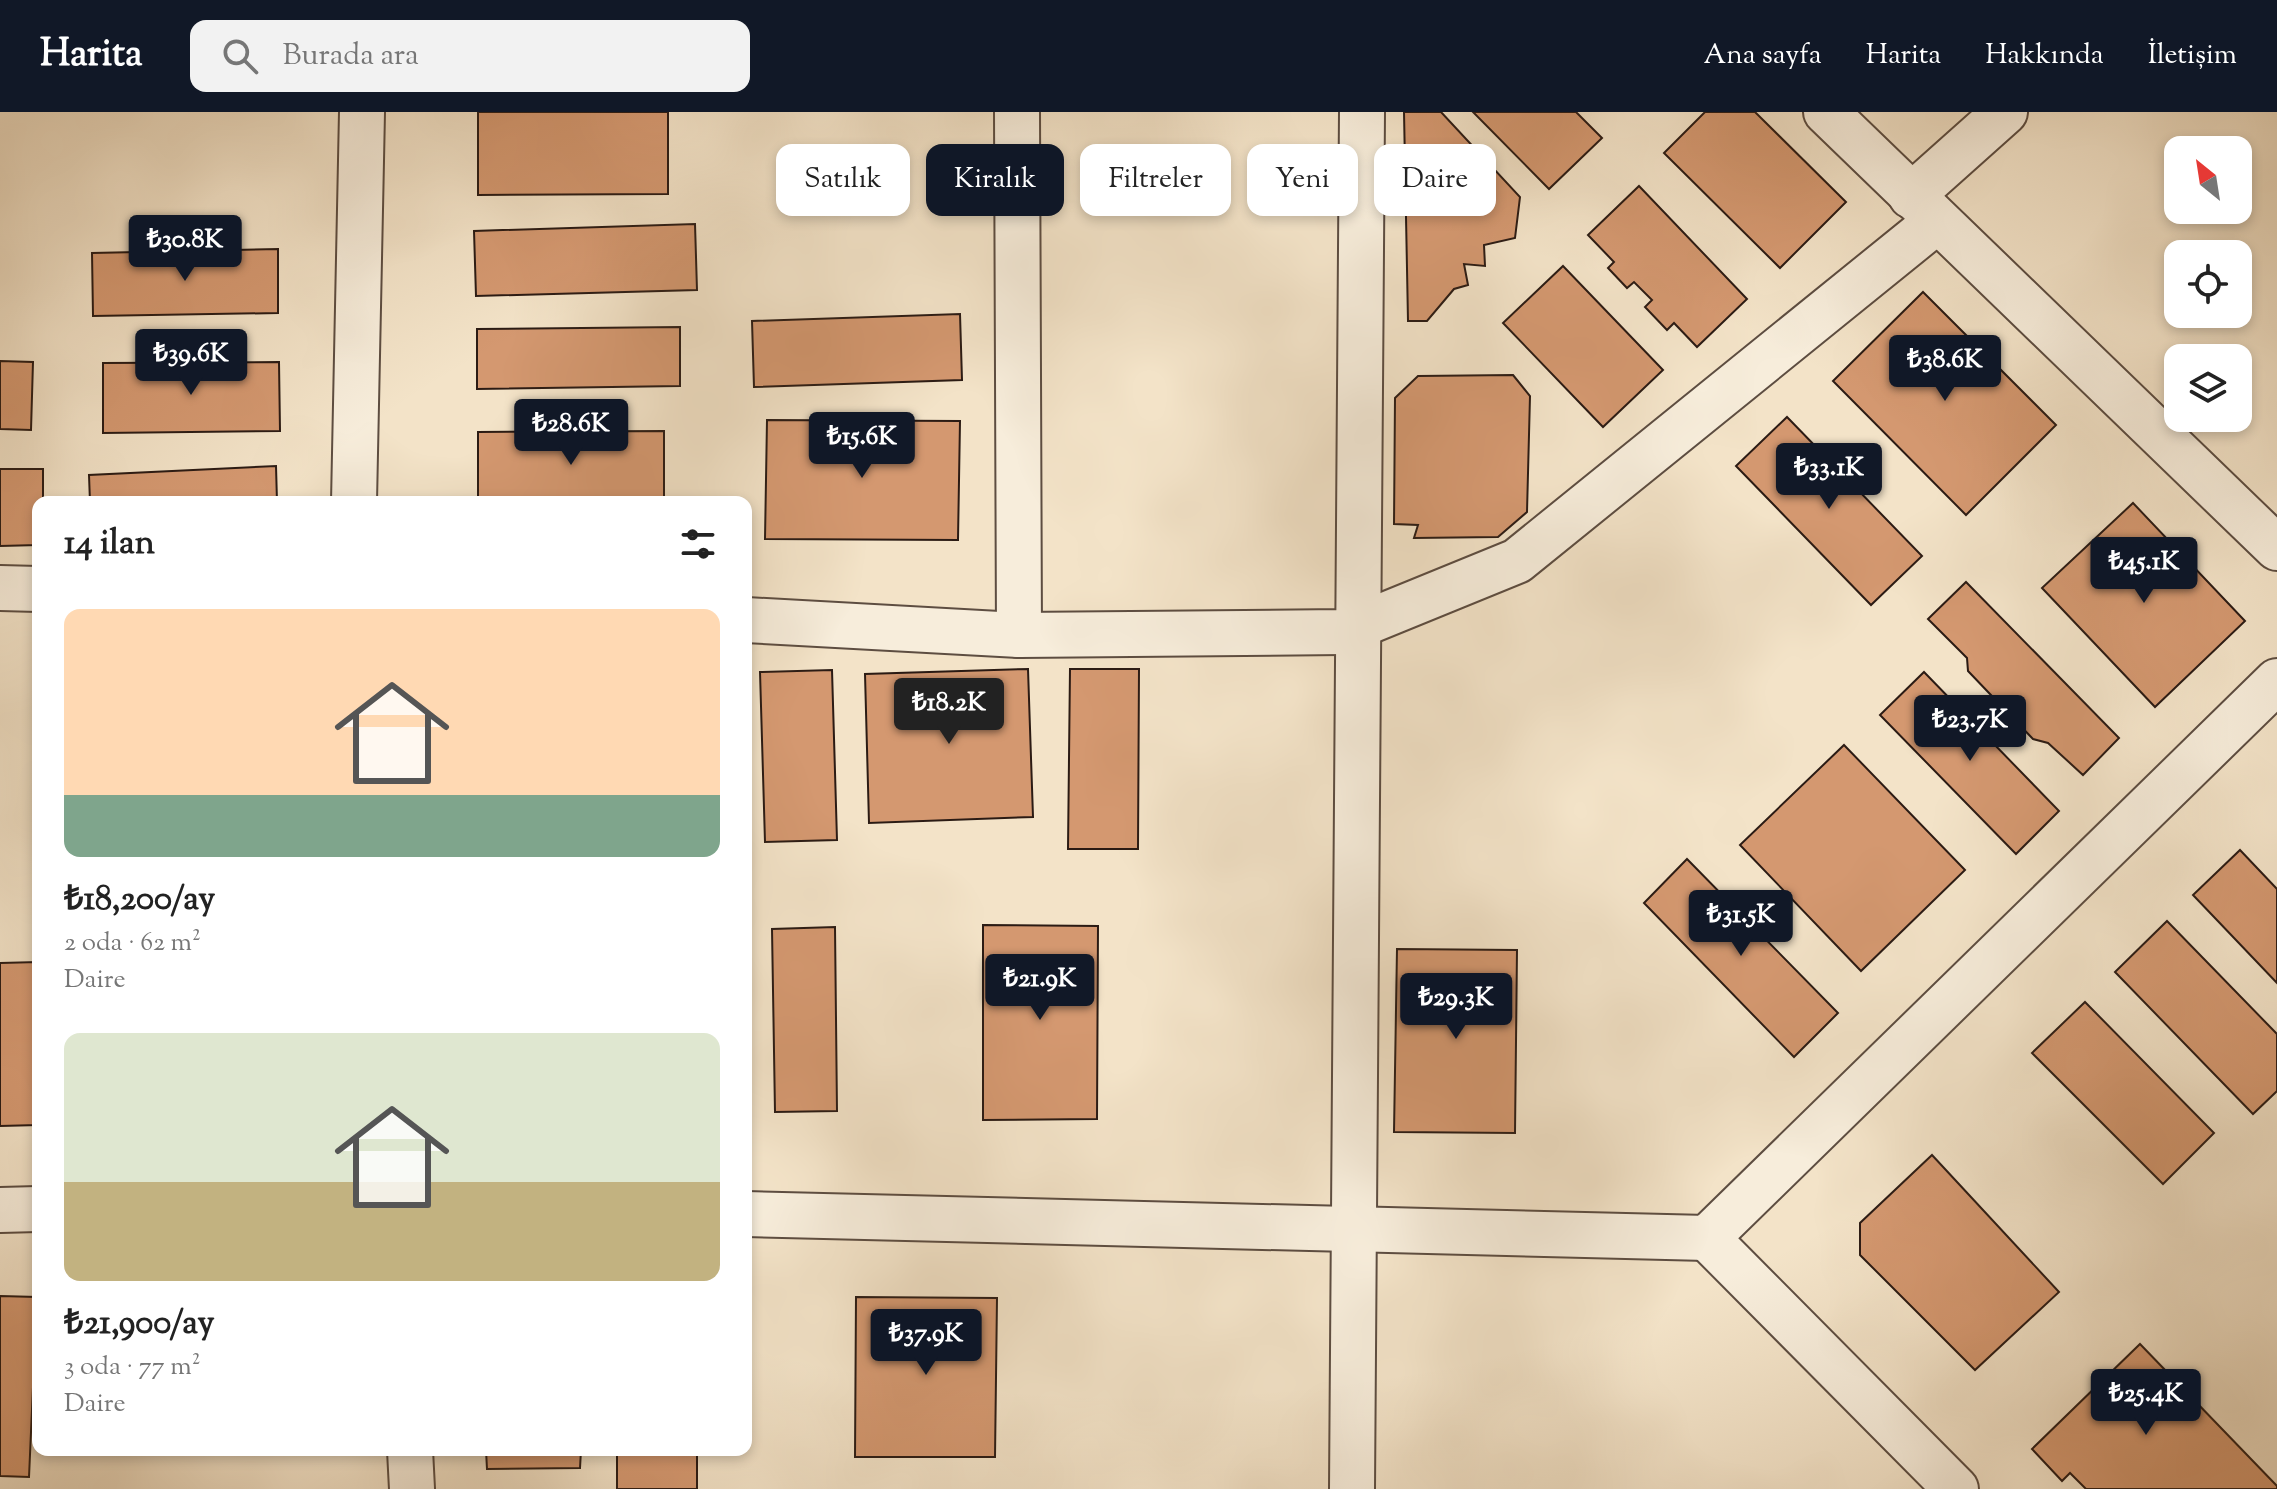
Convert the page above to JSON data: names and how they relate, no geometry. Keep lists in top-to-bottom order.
{
  "north": "top left",
  "page": {
    "header": "Harita",
    "search": "Burada ara",
    "nav": [
      "Ana sayfa",
      "Harita",
      "Hakkında",
      "İletişim"
    ],
    "chip": [
      "Satılık",
      "Kiralık",
      "Filtreler",
      "Yeni",
      "Daire"
    ],
    "price": [
      "₺30.8K",
      "₺39.6K",
      "₺38.6K",
      "₺28.6K",
      "₺15.6K",
      "₺33.1K",
      "₺45.1K",
      "₺18.2K",
      "₺23.7K",
      "₺31.5K",
      "₺21.9K",
      "₺29.3K",
      "₺37.9K",
      "₺25.4K"
    ],
    "heading": "14 ilan",
    "list": [
      {
        "name": "₺18,200/ay",
        "note": "2 oda · 62 m² · Daire"
      },
      {
        "name": "₺21,900/ay",
        "note": "3 oda · 77 m² · Daire"
      }
    ]
  }
}
